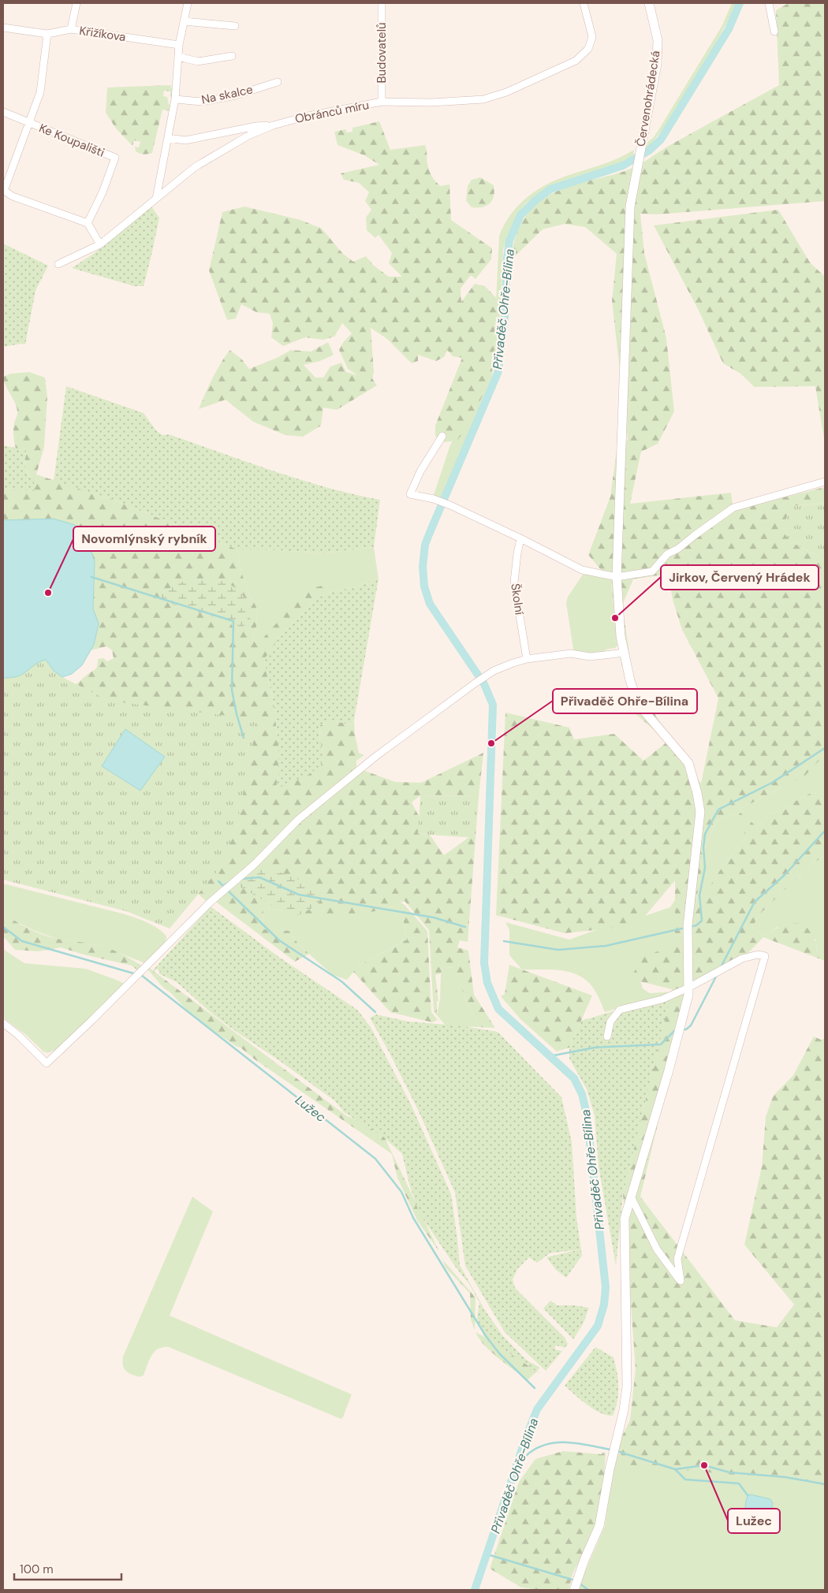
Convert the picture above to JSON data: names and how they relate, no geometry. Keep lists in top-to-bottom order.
{
  "streets": {
    "street": [
      "Křižíkova",
      "Budovatelů",
      "Na skalce",
      "Červenohrádecká",
      "Obránců míru",
      "Ke Koupališti",
      "Školní"
    ]
  },
  "crossings": [
    ["Křižíkova", "Ke Koupališti"],
    ["Budovatelů", "Obránců míru"]
  ],
  "water": ["Přivaděč Ohře-Bílina", "Lužec"],
  "places": [
    "Novomlýnský rybník",
    "Jirkov, Červený Hrádek",
    "Přivaděč Ohře-Bílina",
    "Lužec"
  ],
  "scale_bar": "100 m"
}
